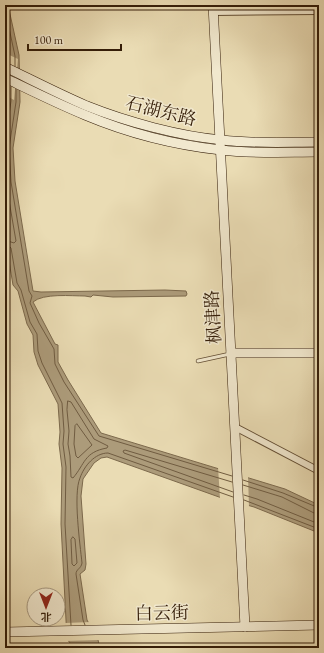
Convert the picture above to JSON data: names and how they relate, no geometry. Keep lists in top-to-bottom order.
{
  "streets": {
    "street": ["石湖东路", "枫津路", "白云街"]
  },
  "crossings": [
    ["石湖东路", "枫津路"],
    ["枫津路", "白云街"]
  ],
  "scale_bar": "100 m",
  "north": "bottom"
}
